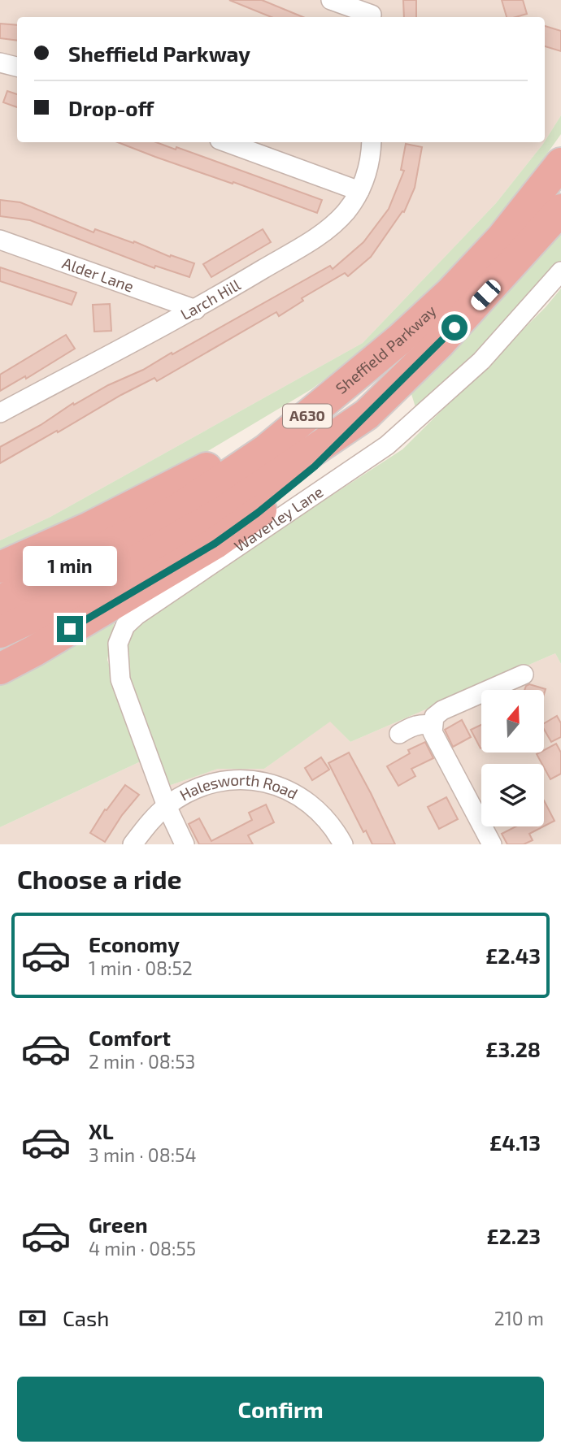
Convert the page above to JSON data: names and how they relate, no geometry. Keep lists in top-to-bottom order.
{
  "streets": {
    "highway": ["Sheffield Parkway", "A630"],
    "street": [
      "Alder Lane",
      "Larch Hill",
      "Waverley Lane",
      "Halesworth Road"
    ]
  },
  "crossings": [
    ["Alder Lane", "Larch Hill"],
    ["Sheffield Parkway", "A630"],
    ["Waverley Lane", "Halesworth Road"]
  ],
  "north": "top",
  "page": {
    "banner": ["Sheffield Parkway", "Drop-off"],
    "bubble": "1 min",
    "heading": "Choose a ride",
    "list": [
      {
        "name": "Economy",
        "note": "1 min · 08:52",
        "value": "£2.43"
      },
      {
        "name": "Comfort",
        "note": "2 min · 08:53",
        "value": "£3.28"
      },
      {
        "name": "XL",
        "note": "3 min · 08:54",
        "value": "£4.13"
      },
      {
        "name": "Green",
        "note": "4 min · 08:55",
        "value": "£2.23"
      }
    ],
    "pay": ["Cash", "210 m"],
    "buttons": "Confirm"
  }
}
